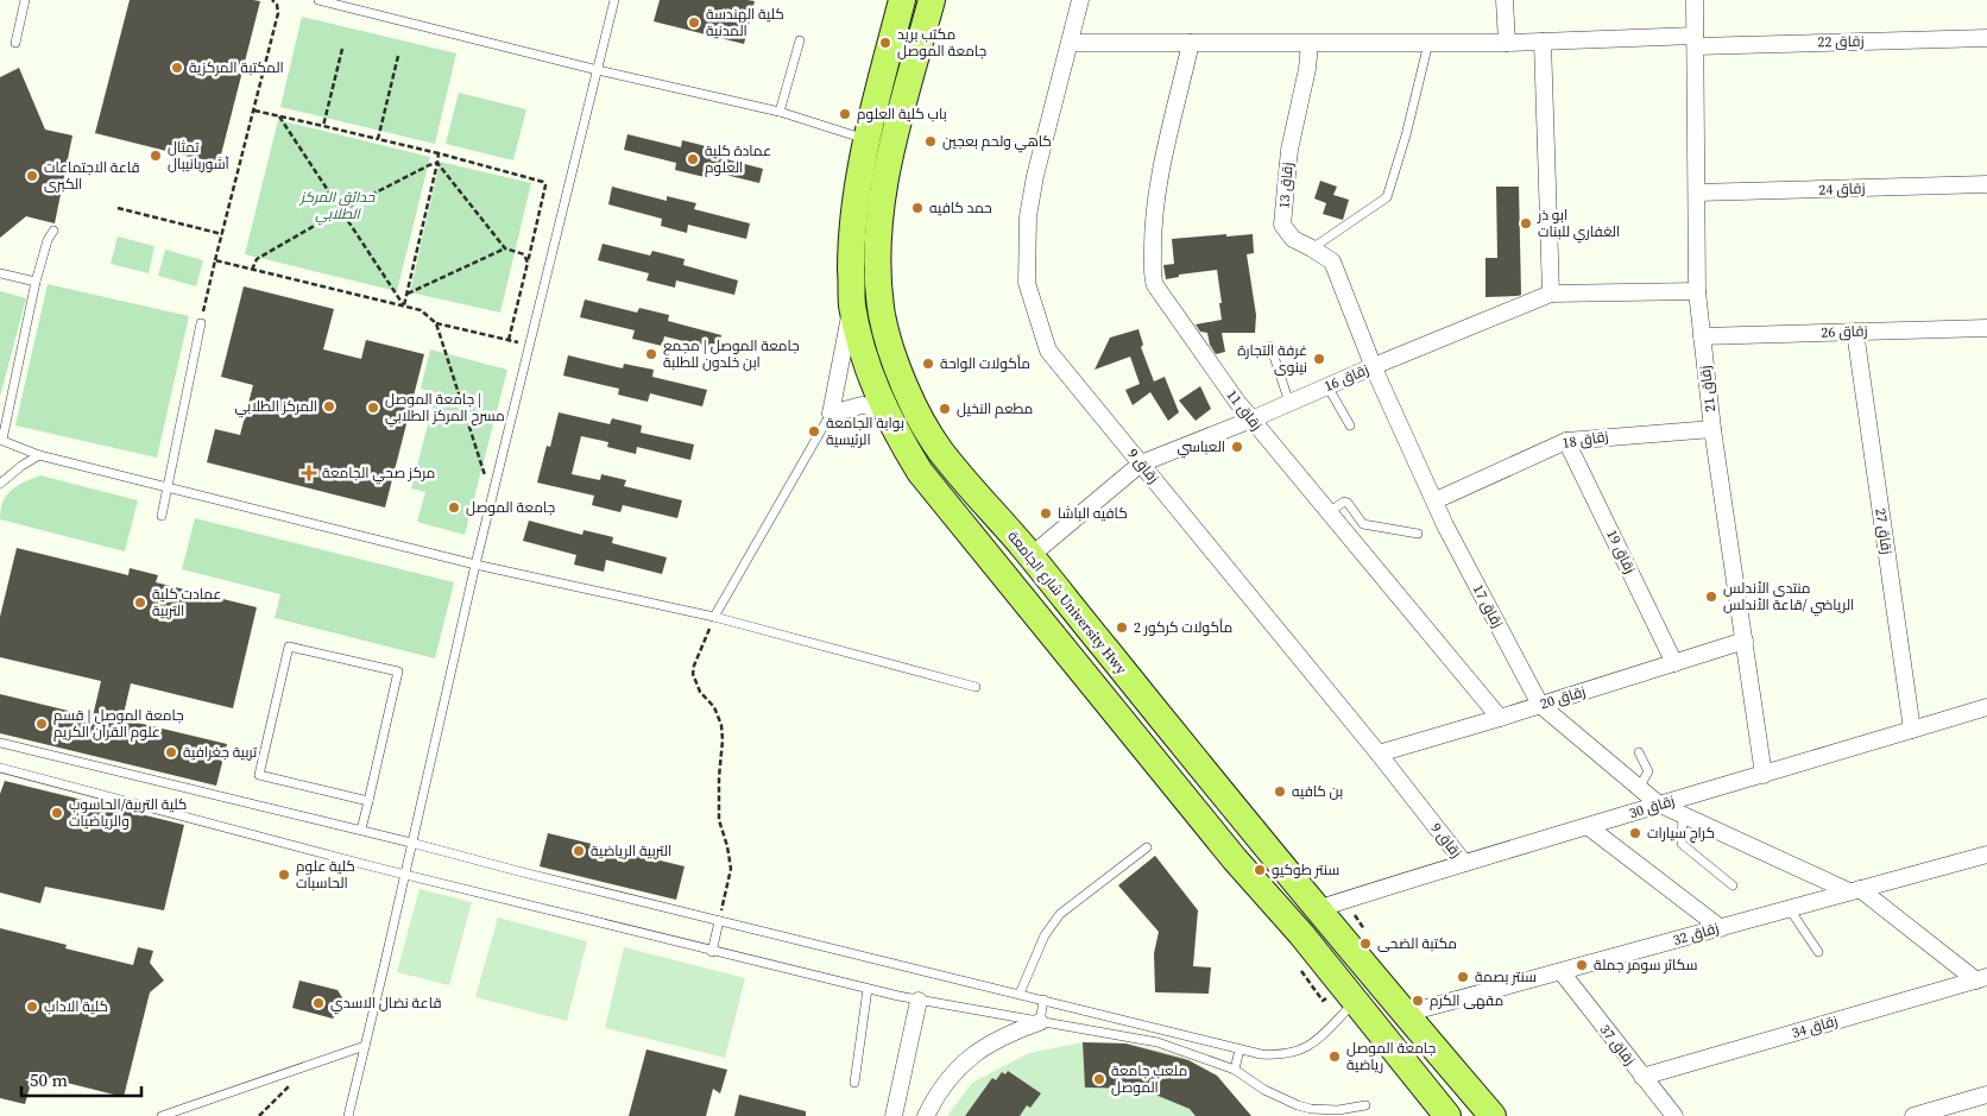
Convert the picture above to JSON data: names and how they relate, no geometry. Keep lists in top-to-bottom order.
{
  "streets": {
    "main road": ["شارع الجامعة University Hwy"],
    "street": [
      "زقاق 22",
      "زقاق 13",
      "زقاق 24",
      "زقاق 26",
      "زقاق 16",
      "زقاق 21",
      "زقاق 11",
      "زقاق 18",
      "زقاق 9",
      "زقاق 27",
      "زقاق 19",
      "زقاق 17",
      "زقاق 20",
      "زقاق 30",
      "زقاق 32",
      "زقاق 34",
      "زقاق 37"
    ]
  },
  "crossings": [
    ["زقاق 22", "زقاق 13"],
    ["زقاق 22", "زقاق 21"],
    ["زقاق 22", "زقاق 11"],
    ["زقاق 22", "زقاق 9"],
    ["زقاق 13", "زقاق 16"],
    ["زقاق 13", "زقاق 17"],
    ["زقاق 24", "زقاق 21"],
    ["زقاق 26", "زقاق 21"],
    ["زقاق 26", "زقاق 27"],
    ["زقاق 16", "زقاق 21"],
    ["زقاق 16", "زقاق 11"],
    ["زقاق 16", "زقاق 9"],
    ["زقاق 16", "شارع الجامعة University Hwy"],
    ["زقاق 16", "زقاق 17"],
    ["زقاق 21", "زقاق 18"],
    ["زقاق 21", "زقاق 20"],
    ["زقاق 21", "زقاق 30"],
    ["زقاق 11", "زقاق 20"],
    ["زقاق 18", "زقاق 19"],
    ["زقاق 18", "زقاق 17"],
    ["زقاق 9", "زقاق 20"],
    ["زقاق 9", "زقاق 30"],
    ["زقاق 27", "زقاق 30"],
    ["زقاق 19", "زقاق 20"],
    ["شارع الجامعة University Hwy", "زقاق 30"],
    ["شارع الجامعة University Hwy", "زقاق 32"],
    ["زقاق 17", "زقاق 20"],
    ["زقاق 17", "زقاق 30"],
    ["زقاق 17", "زقاق 32"],
    ["زقاق 17", "زقاق 34"],
    ["زقاق 32", "زقاق 37"],
    ["زقاق 34", "زقاق 37"]
  ],
  "parks": ["حدائق المركز الطلابي"],
  "places": {
    "other": [
      "كلية الهندسة المدنية",
      "مكتب بريد جامعة الموصل",
      "المكتبة المركزية",
      "باب كلية العلوم",
      "كاهي ولحم بعجين",
      "تمثال آشوربانيبال",
      "عمادة كلية العلوم",
      "قاعة الاجتماعات الكبرى",
      "حمد كافيه",
      "ابو ذر الغفاري للبنات",
      "جامعة الموصل | مجمع ابن خلدون للطلبة",
      "غرفة التجارة نينوى",
      "مأكولات الواحة",
      "المركز الطلابي",
      "جامعة الموصل | مسرح المركز الطلابي",
      "مطعم النخيل",
      "بوابة الجامعة الرئيسية",
      "العباسي",
      "جامعة الموصل",
      "كافيه الباشا",
      "منتدى الأندلس الرياضي /قاعة الأندلس",
      "عمادت كلية التربية",
      "مأكولات كركور 2",
      "جامعة الموصل | قسم علوم القرآن الكريم",
      "تربية جغرافية",
      "بن كافيه",
      "كلية التربية/الحاسوب والرياضيات",
      "كراج سيارات",
      "التربية الرياضية",
      "سنتر طوكيو",
      "كلية علوم الحاسبات",
      "مكتبة الضحى",
      "سكائر سومر جملة",
      "سنتر بصمة",
      "مقهى الكرم",
      "قاعة نضال الاسدي",
      "كلية الاداب",
      "جامعة الموصل رياضية",
      "ملعب جامعة الموصل"
    ],
    "health": ["مركز صحي الجامعة"]
  },
  "scale_bar": "50 m"
}
